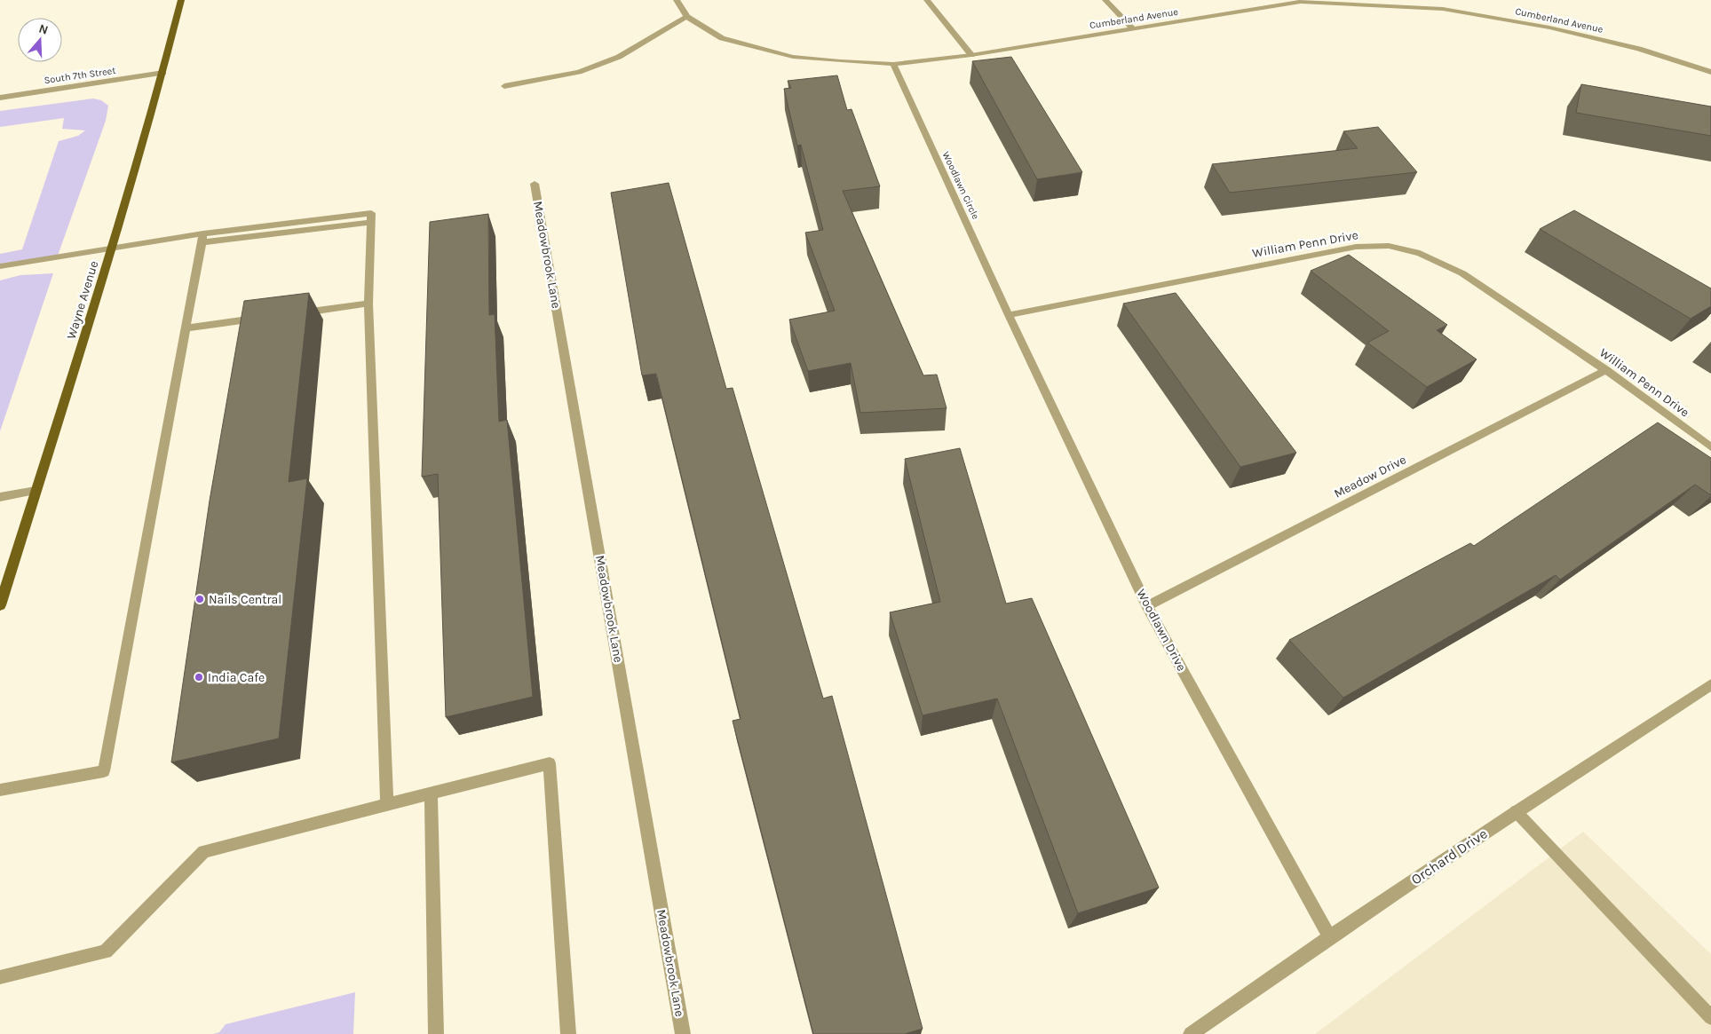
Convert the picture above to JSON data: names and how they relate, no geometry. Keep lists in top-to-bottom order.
{
  "streets": {
    "main road": ["Wayne Avenue"],
    "street": [
      "Cumberland Avenue",
      "South 7th Street",
      "Woodlawn Circle",
      "William Penn Drive",
      "Meadowbrook Lane",
      "Meadow Drive",
      "Woodlawn Drive",
      "Orchard Drive"
    ]
  },
  "crossings": [
    ["Cumberland Avenue", "Woodlawn Circle"],
    ["South 7th Street", "Wayne Avenue"],
    ["Woodlawn Circle", "William Penn Drive"],
    ["Woodlawn Circle", "Woodlawn Drive"],
    ["William Penn Drive", "Meadow Drive"],
    ["William Penn Drive", "Woodlawn Drive"],
    ["Meadow Drive", "Woodlawn Drive"],
    ["Woodlawn Drive", "Orchard Drive"]
  ],
  "places": ["Nails Central", "India Cafe"],
  "north": "top"
}
